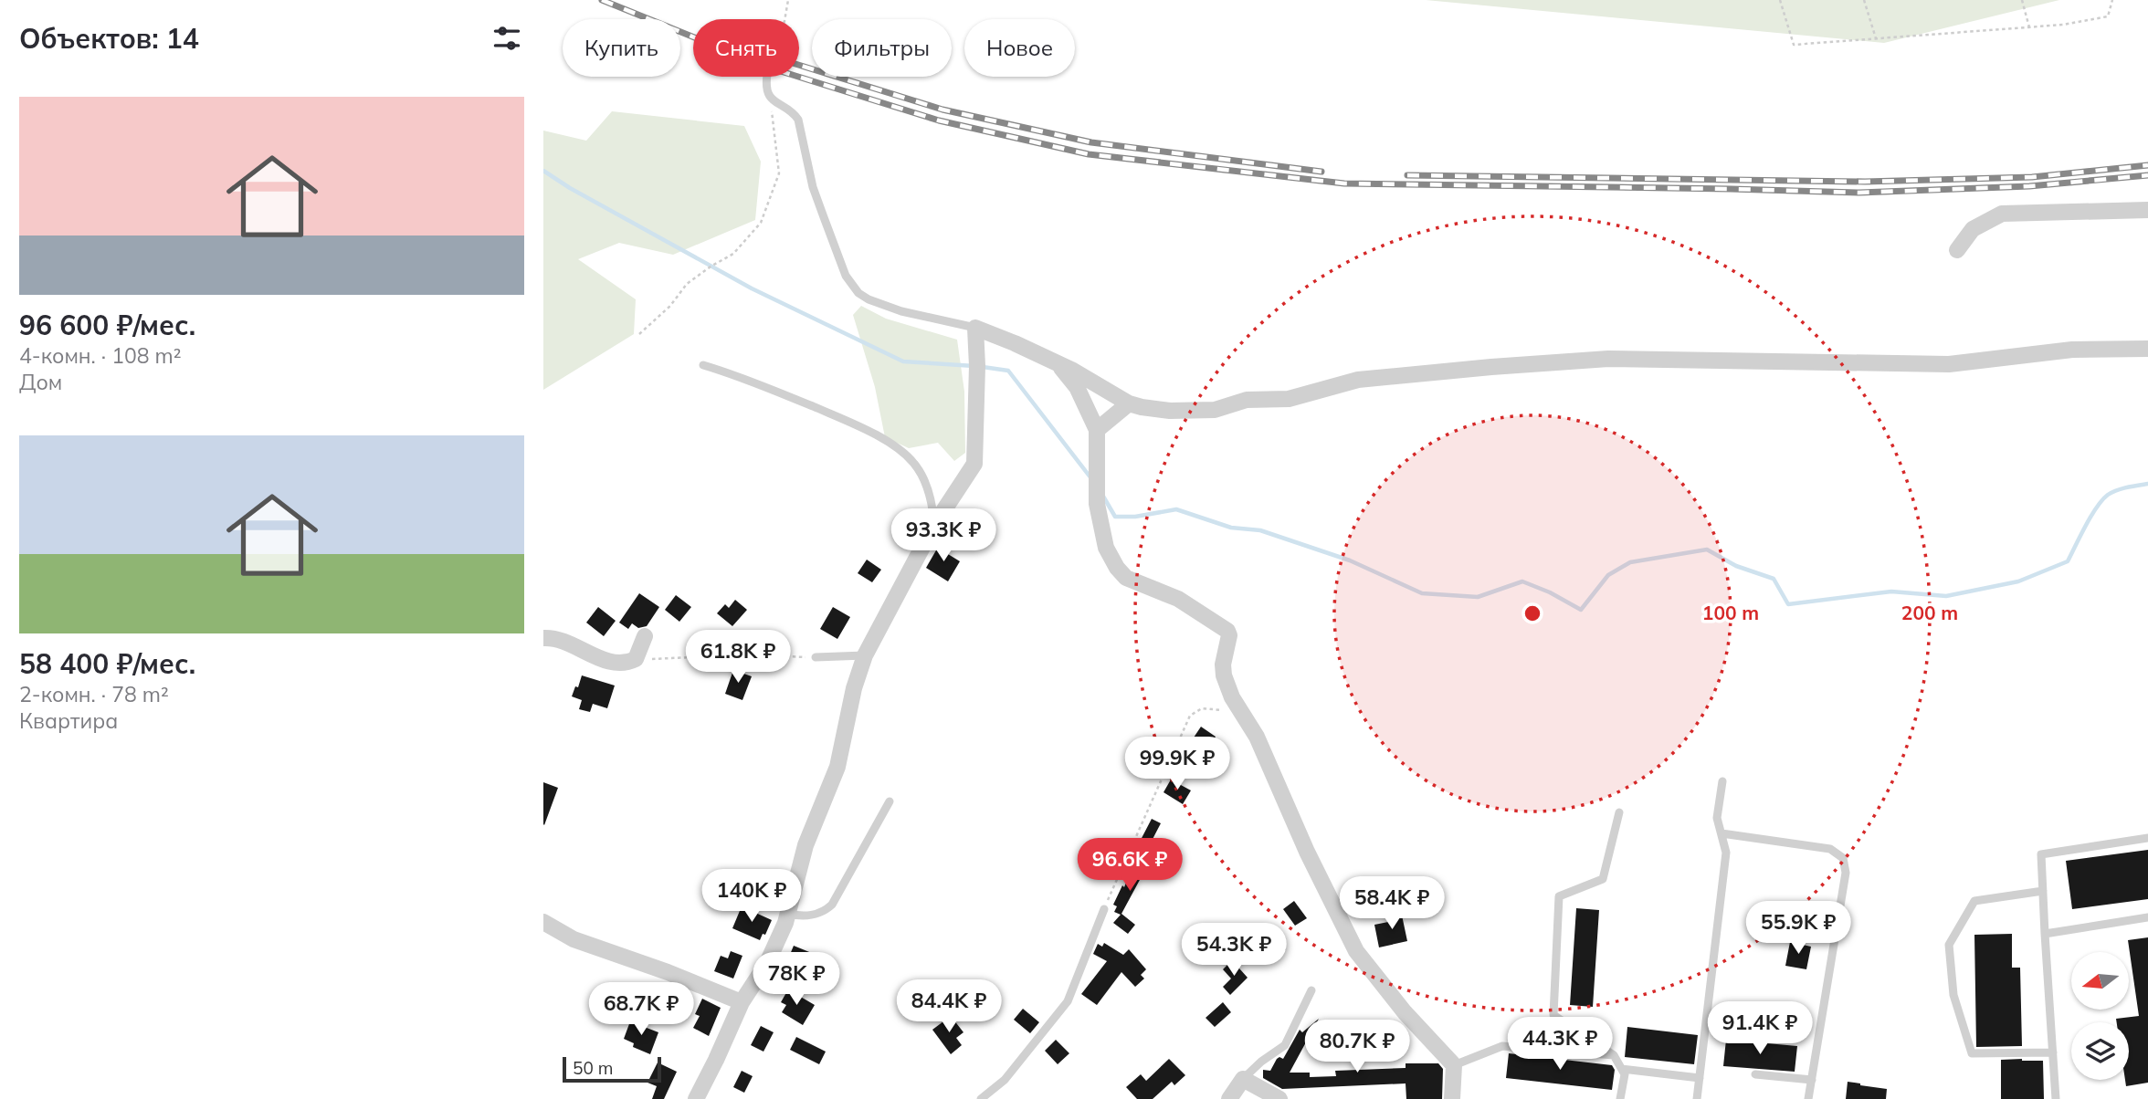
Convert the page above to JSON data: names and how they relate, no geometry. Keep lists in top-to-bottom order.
{
  "scale_bar": "50 m",
  "north": "left",
  "page": {
    "heading": "Объектов: 14",
    "chip": [
      "Купить",
      "Снять",
      "Фильтры",
      "Новое"
    ],
    "list": [
      {
        "name": "96 600 ₽/мес.",
        "note": "4-комн. · 108 m² · Дом"
      },
      {
        "name": "58 400 ₽/мес.",
        "note": "2-комн. · 78 m² · Квартира"
      }
    ],
    "price": [
      "93.3K ₽",
      "61.8K ₽",
      "99.9K ₽",
      "96.6K ₽",
      "140K ₽",
      "58.4K ₽",
      "55.9K ₽",
      "54.3K ₽",
      "78K ₽",
      "84.4K ₽",
      "68.7K ₽",
      "91.4K ₽",
      "44.3K ₽",
      "80.7K ₽"
    ],
    "scale": "50 m"
  },
  "rings": ["100 m", "200 m"]
}
